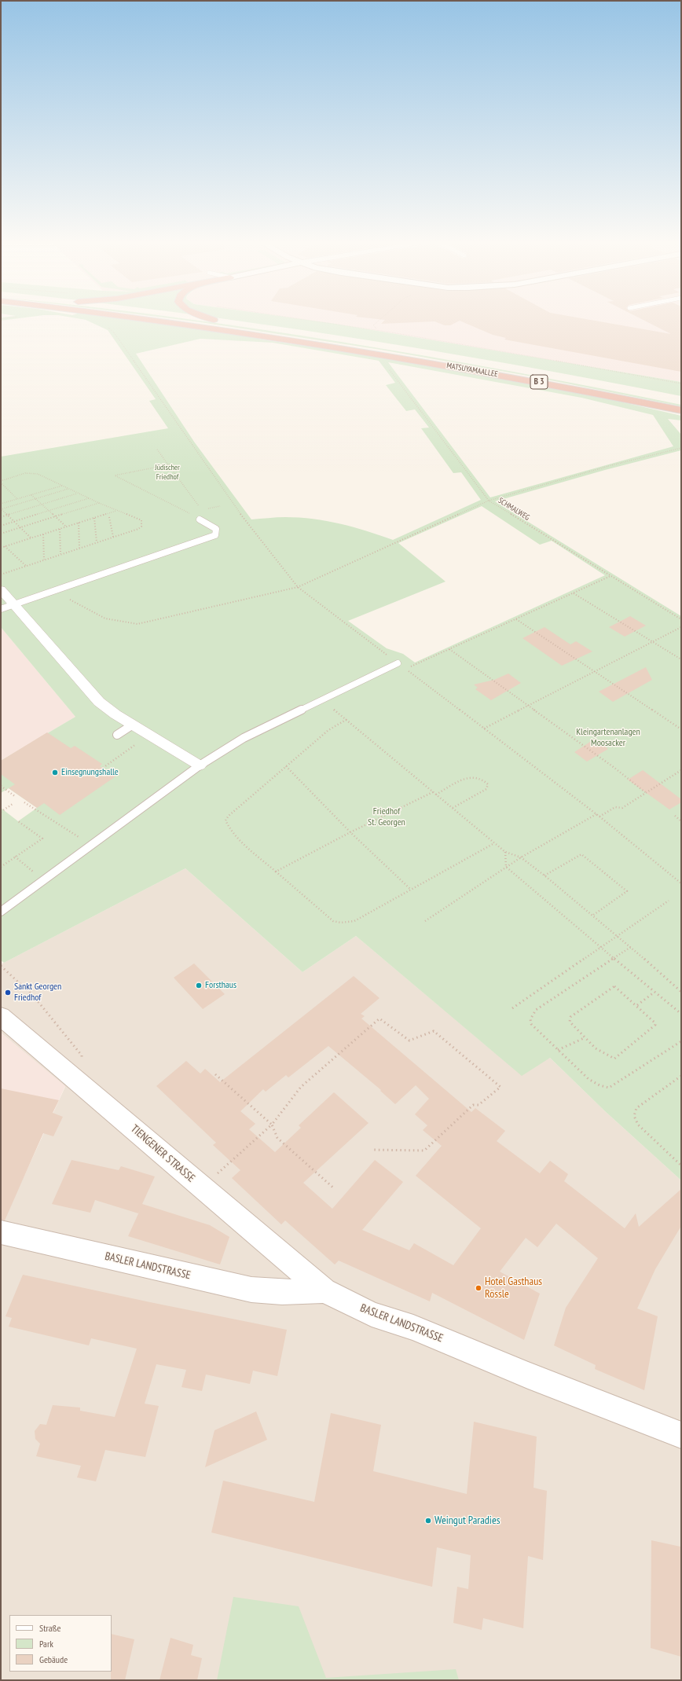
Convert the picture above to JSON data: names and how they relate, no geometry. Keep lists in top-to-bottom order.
{
  "streets": {
    "highway": ["MATSUYAMAALLEE", "B 3"],
    "street": ["TIENGENER STRASSE", "BASLER LANDSTRASSE"],
    "path": ["SCHMALWEG"]
  },
  "crossings": [
    ["TIENGENER STRASSE", "BASLER LANDSTRASSE"]
  ],
  "parks": ["Jüdischer Friedhof", "Kleingartenanlagen Moosacker", "Friedhof St. Georgen"],
  "places": [
    "Einsegnungshalle",
    "Forsthaus",
    "Sankt Georgen Friedhof",
    "Hotel Gasthaus Rössle",
    "Weingut Paradies"
  ],
  "legend": ["Straße", "Park", "Gebäude"]
}
